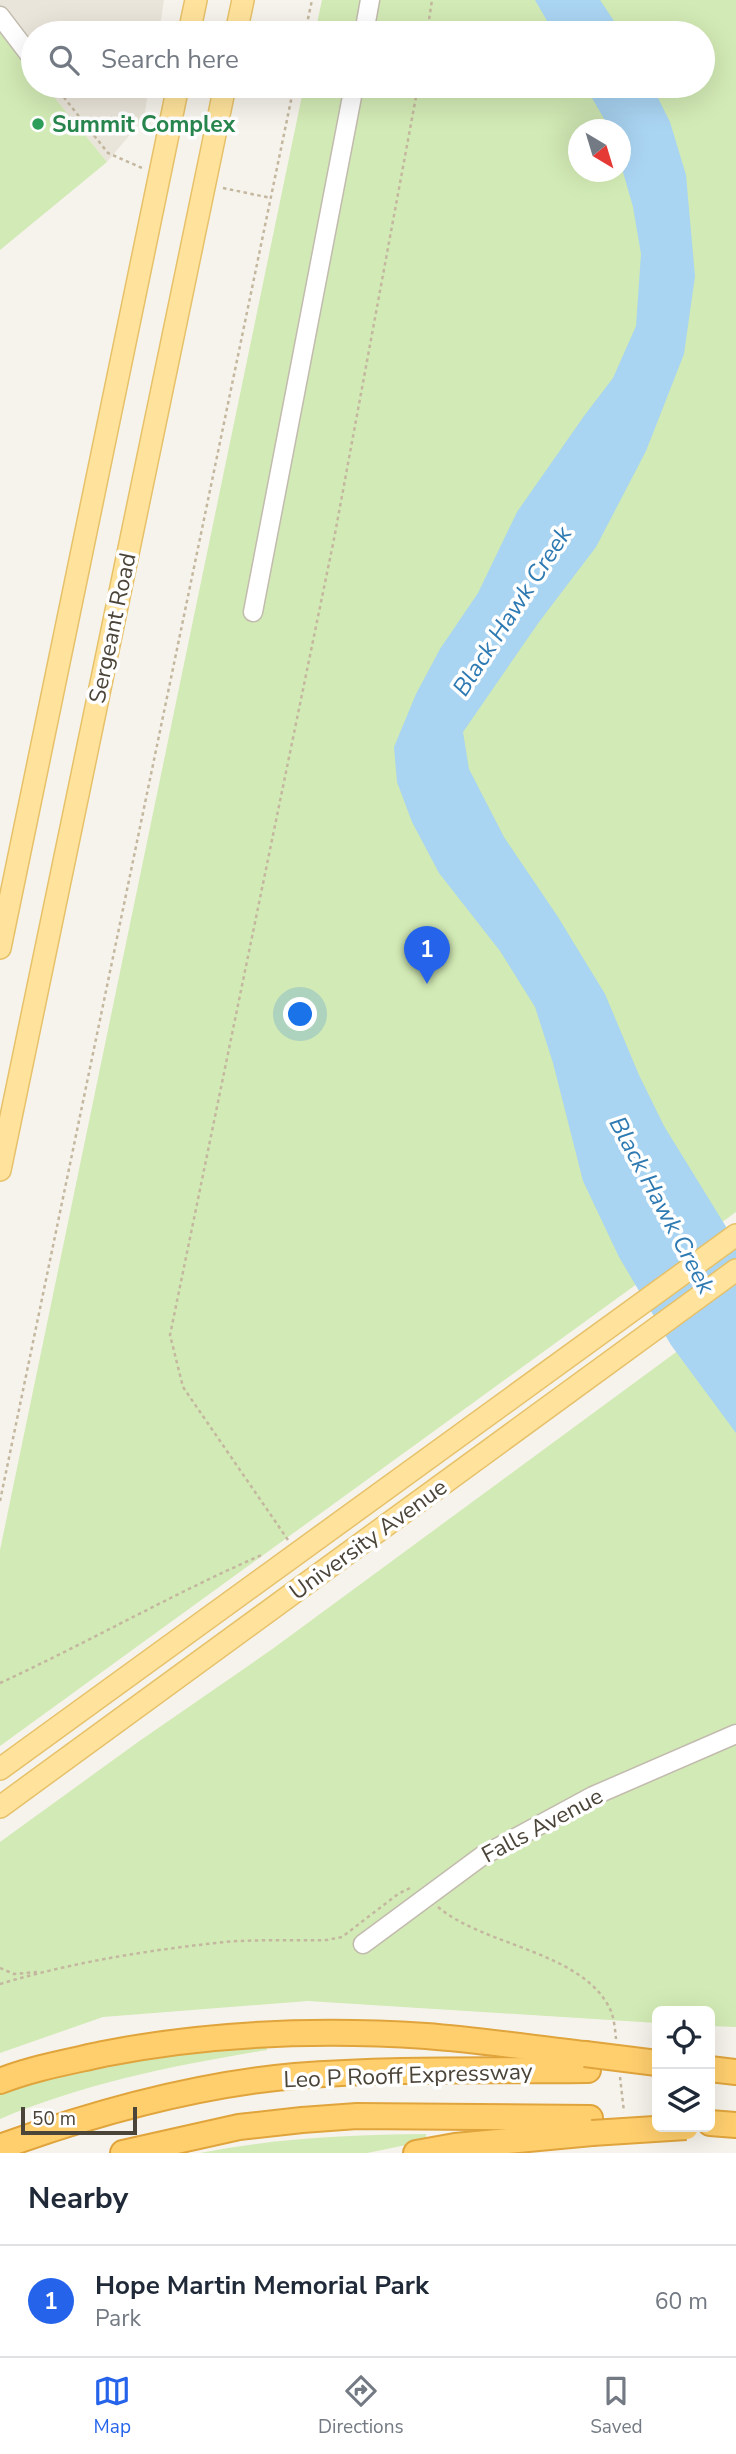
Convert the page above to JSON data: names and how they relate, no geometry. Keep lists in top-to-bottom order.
{
  "streets": {
    "highway": ["Leo P Rooff Expressway"],
    "main road": ["Sergeant Road", "University Avenue"],
    "street": ["Falls Avenue"]
  },
  "water": ["Black Hawk Creek"],
  "places": ["Summit Complex"],
  "scale_bar": "50 m",
  "north": "bottom right",
  "page": {
    "search": "Search here",
    "pins": "1",
    "scale": "50 m",
    "heading": "Nearby",
    "list": [
      {
        "mark": "1",
        "name": "Hope Martin Memorial Park",
        "note": "Park",
        "value": "60 m"
      }
    ],
    "nav": ["Map", "Directions", "Saved"]
  }
}
